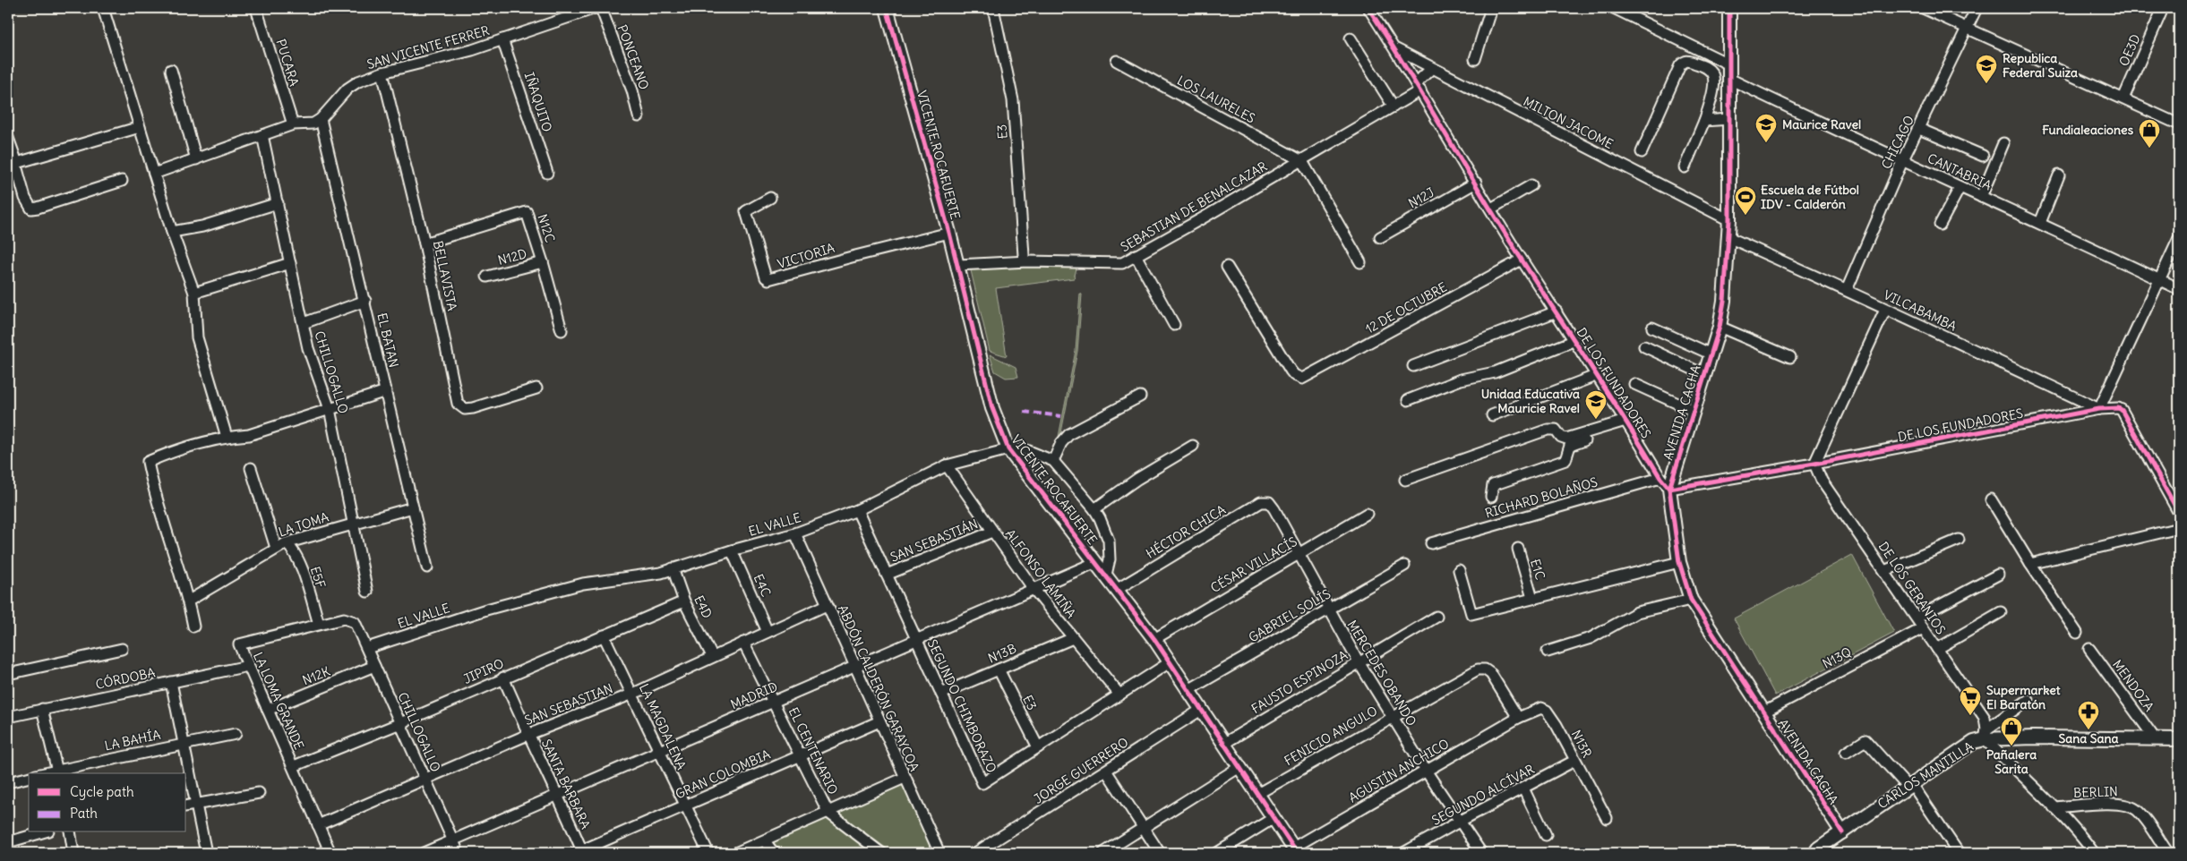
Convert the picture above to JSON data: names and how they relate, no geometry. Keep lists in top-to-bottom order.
{
  "streets": {
    "street": [
      "SAN VICENTE FERRER",
      "OE3D",
      "PONCEANO",
      "PUCARA",
      "LOS LAURELES",
      "IÑAQUITO",
      "MILTON JACOME",
      "E3",
      "CHICAGO",
      "VICENTE ROCAFUERTE",
      "CANTABRIA",
      "N12J",
      "SEBASTIAN DE BENALCAZAR",
      "N12C",
      "VICTORIA",
      "N12D",
      "BELLAVISTA",
      "12 DE OCTUBRE",
      "VILCABAMBA",
      "EL BATAN",
      "CHILLOGALLO",
      "DE LOS FUNDADORES",
      "AVENIDA CACHA",
      "RICHARD BOLAÑOS",
      "LA TOMA",
      "EL VALLE",
      "HÉCTOR CHICA",
      "SAN SEBASTIÁN",
      "CÉSAR VILLACÍS",
      "E1C",
      "ALFONSO LAMIÑA",
      "E5F",
      "E4C",
      "DE LOS GERANIOS",
      "E4D",
      "GABRIEL SOLÍS",
      "N13B",
      "N13Q",
      "JIPIRO",
      "MERCEDES OBANDO",
      "N12K",
      "CÓRDOBA",
      "FAUSTO ESPINOZA",
      "MENDOZA",
      "ABDÓN CALDERÓN GARAYCOA",
      "MADRID",
      "LA LOMA GRANDE",
      "SAN SEBASTIAN",
      "SEGUNDO CHIMBORAZO",
      "LA MAGDALENA",
      "FENICIO ANGULO",
      "LA BAHÍA",
      "N13R",
      "EL CENTENARIO",
      "JORGE GUERRERO",
      "AGUSTÍN ANCHICO",
      "GRAN COLOMBIA",
      "CARLOS MANTILLA",
      "SANTA BARBARA",
      "BERLIN",
      "SEGUNDO ALCÍVAR"
    ]
  },
  "crossings": [
    ["SAN VICENTE FERRER", "IÑAQUITO"],
    ["SAN VICENTE FERRER", "BELLAVISTA"],
    ["SAN VICENTE FERRER", "EL BATAN"],
    ["LOS LAURELES", "SEBASTIAN DE BENALCAZAR"],
    ["MILTON JACOME", "SEBASTIAN DE BENALCAZAR"],
    ["MILTON JACOME", "DE LOS FUNDADORES"],
    ["MILTON JACOME", "AVENIDA CACHA"],
    ["E3", "N13B"],
    ["E3", "SEGUNDO CHIMBORAZO"],
    ["CHICAGO", "CANTABRIA"],
    ["CHICAGO", "VILCABAMBA"],
    ["VICENTE ROCAFUERTE", "SEBASTIAN DE BENALCAZAR"],
    ["VICENTE ROCAFUERTE", "VICTORIA"],
    ["VICENTE ROCAFUERTE", "EL VALLE"],
    ["VICENTE ROCAFUERTE", "HÉCTOR CHICA"],
    ["VICENTE ROCAFUERTE", "CÉSAR VILLACÍS"],
    ["VICENTE ROCAFUERTE", "GABRIEL SOLÍS"],
    ["VICENTE ROCAFUERTE", "FAUSTO ESPINOZA"],
    ["VICENTE ROCAFUERTE", "MADRID"],
    ["VICENTE ROCAFUERTE", "SEGUNDO CHIMBORAZO"],
    ["VICENTE ROCAFUERTE", "FENICIO ANGULO"],
    ["VICENTE ROCAFUERTE", "JORGE GUERRERO"],
    ["VICENTE ROCAFUERTE", "AGUSTÍN ANCHICO"],
    ["CANTABRIA", "AVENIDA CACHA"],
    ["N12J", "DE LOS FUNDADORES"],
    ["SEBASTIAN DE BENALCAZAR", "DE LOS FUNDADORES"],
    ["N12C", "N12D"],
    ["N12C", "BELLAVISTA"],
    ["12 DE OCTUBRE", "DE LOS FUNDADORES"],
    ["VILCABAMBA", "DE LOS FUNDADORES"],
    ["VILCABAMBA", "AVENIDA CACHA"],
    ["EL BATAN", "LA TOMA"],
    ["CHILLOGALLO", "LA TOMA"],
    ["CHILLOGALLO", "EL VALLE"],
    ["CHILLOGALLO", "JIPIRO"],
    ["CHILLOGALLO", "N12K"],
    ["CHILLOGALLO", "MADRID"],
    ["CHILLOGALLO", "LA LOMA GRANDE"],
    ["CHILLOGALLO", "SAN SEBASTIAN"],
    ["DE LOS FUNDADORES", "AVENIDA CACHA"],
    ["DE LOS FUNDADORES", "RICHARD BOLAÑOS"],
    ["DE LOS FUNDADORES", "DE LOS GERANIOS"],
    ["AVENIDA CACHA", "N13Q"],
    ["AVENIDA CACHA", "CARLOS MANTILLA"],
    ["LA TOMA", "E5F"],
    ["EL VALLE", "ALFONSO LAMIÑA"],
    ["EL VALLE", "E4C"],
    ["EL VALLE", "E4D"],
    ["EL VALLE", "ABDÓN CALDERÓN GARAYCOA"],
    ["EL VALLE", "SEGUNDO CHIMBORAZO"],
    ["HÉCTOR CHICA", "MERCEDES OBANDO"],
    ["SAN SEBASTIÁN", "ALFONSO LAMIÑA"],
    ["SAN SEBASTIÁN", "SEGUNDO CHIMBORAZO"],
    ["CÉSAR VILLACÍS", "MERCEDES OBANDO"],
    ["ALFONSO LAMIÑA", "N13B"],
    ["ALFONSO LAMIÑA", "MADRID"],
    ["ALFONSO LAMIÑA", "SEGUNDO CHIMBORAZO"],
    ["E5F", "LA LOMA GRANDE"],
    ["E4C", "SAN SEBASTIAN"],
    ["DE LOS GERANIOS", "N13Q"],
    ["DE LOS GERANIOS", "CARLOS MANTILLA"],
    ["DE LOS GERANIOS", "BERLIN"],
    ["E4D", "JIPIRO"],
    ["E4D", "SAN SEBASTIAN"],
    ["GABRIEL SOLÍS", "MERCEDES OBANDO"],
    ["N13B", "SEGUNDO CHIMBORAZO"],
    ["JIPIRO", "LA LOMA GRANDE"],
    ["JIPIRO", "LA MAGDALENA"],
    ["JIPIRO", "SANTA BARBARA"],
    ["MERCEDES OBANDO", "FAUSTO ESPINOZA"],
    ["MERCEDES OBANDO", "FENICIO ANGULO"],
    ["MERCEDES OBANDO", "AGUSTÍN ANCHICO"],
    ["MERCEDES OBANDO", "SEGUNDO ALCÍVAR"],
    ["N12K", "LA LOMA GRANDE"],
    ["CÓRDOBA", "LA LOMA GRANDE"],
    ["MENDOZA", "CARLOS MANTILLA"],
    ["ABDÓN CALDERÓN GARAYCOA", "MADRID"],
    ["ABDÓN CALDERÓN GARAYCOA", "SAN SEBASTIAN"],
    ["ABDÓN CALDERÓN GARAYCOA", "GRAN COLOMBIA"],
    ["MADRID", "SEGUNDO CHIMBORAZO"],
    ["MADRID", "LA MAGDALENA"],
    ["MADRID", "EL CENTENARIO"],
    ["MADRID", "SANTA BARBARA"],
    ["LA LOMA GRANDE", "SAN SEBASTIAN"],
    ["SAN SEBASTIAN", "LA MAGDALENA"],
    ["SAN SEBASTIAN", "EL CENTENARIO"],
    ["SAN SEBASTIAN", "SANTA BARBARA"],
    ["LA MAGDALENA", "GRAN COLOMBIA"],
    ["FENICIO ANGULO", "N13R"],
    ["FENICIO ANGULO", "AGUSTÍN ANCHICO"],
    ["N13R", "AGUSTÍN ANCHICO"],
    ["N13R", "SEGUNDO ALCÍVAR"],
    ["EL CENTENARIO", "GRAN COLOMBIA"],
    ["GRAN COLOMBIA", "SANTA BARBARA"]
  ],
  "places": {
    "school or university": ["Republica Federal Suiza", "Maurice Ravel", "Unidad Educativa Mauricie Ravel"],
    "shop": ["Fundialeaciones", "Pañalera Sarita"],
    "sports": ["Escuela de Fútbol IDV - Calderón"],
    "supermarket": ["Supermarket El Baratón"],
    "pharmacy": ["Sana Sana"]
  },
  "legend": ["Cycle path", "Path"]
}
